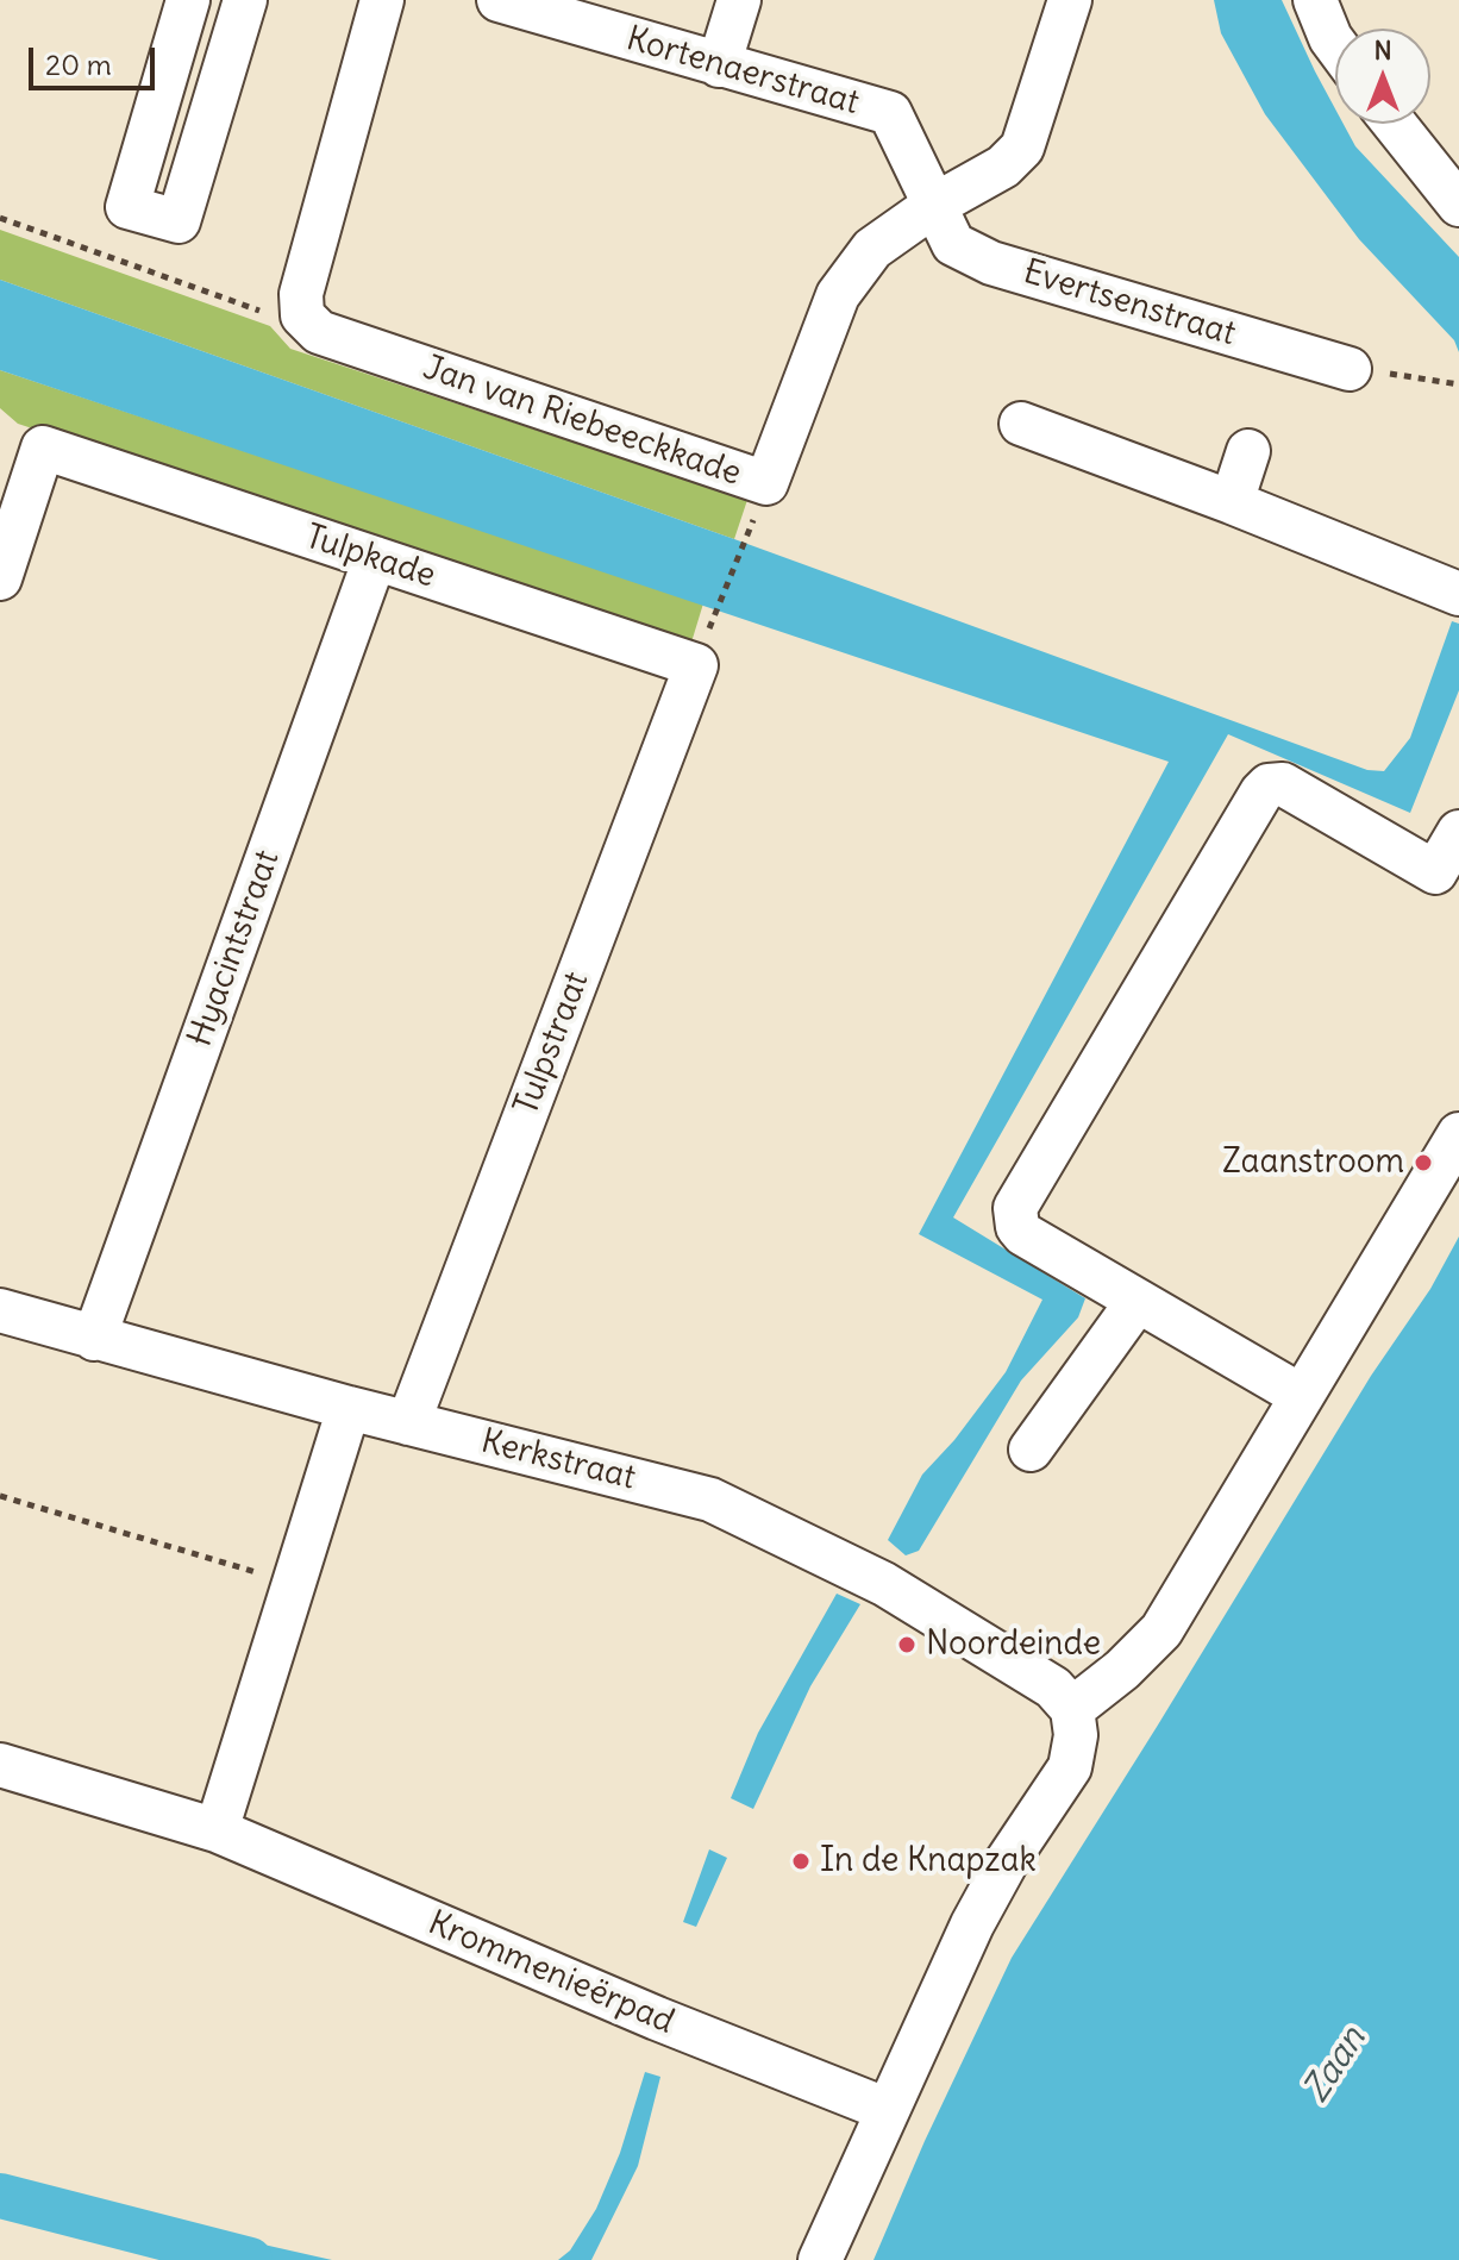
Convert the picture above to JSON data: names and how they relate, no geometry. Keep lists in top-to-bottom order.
{
  "streets": {
    "street": [
      "Kortenaerstraat",
      "Evertsenstraat",
      "Jan van Riebeeckkade",
      "Tulpkade",
      "Hyacintstraat",
      "Tulpstraat",
      "Kerkstraat",
      "Krommenieërpad"
    ]
  },
  "crossings": [
    ["Kortenaerstraat", "Evertsenstraat"],
    ["Kortenaerstraat", "Jan van Riebeeckkade"],
    ["Evertsenstraat", "Jan van Riebeeckkade"],
    ["Tulpkade", "Hyacintstraat"],
    ["Tulpkade", "Tulpstraat"],
    ["Hyacintstraat", "Kerkstraat"],
    ["Tulpstraat", "Kerkstraat"]
  ],
  "water": ["Zaan"],
  "places": ["Zaanstroom", "Noordeinde", "In de Knapzak"],
  "scale_bar": "20 m",
  "north": "top"
}
